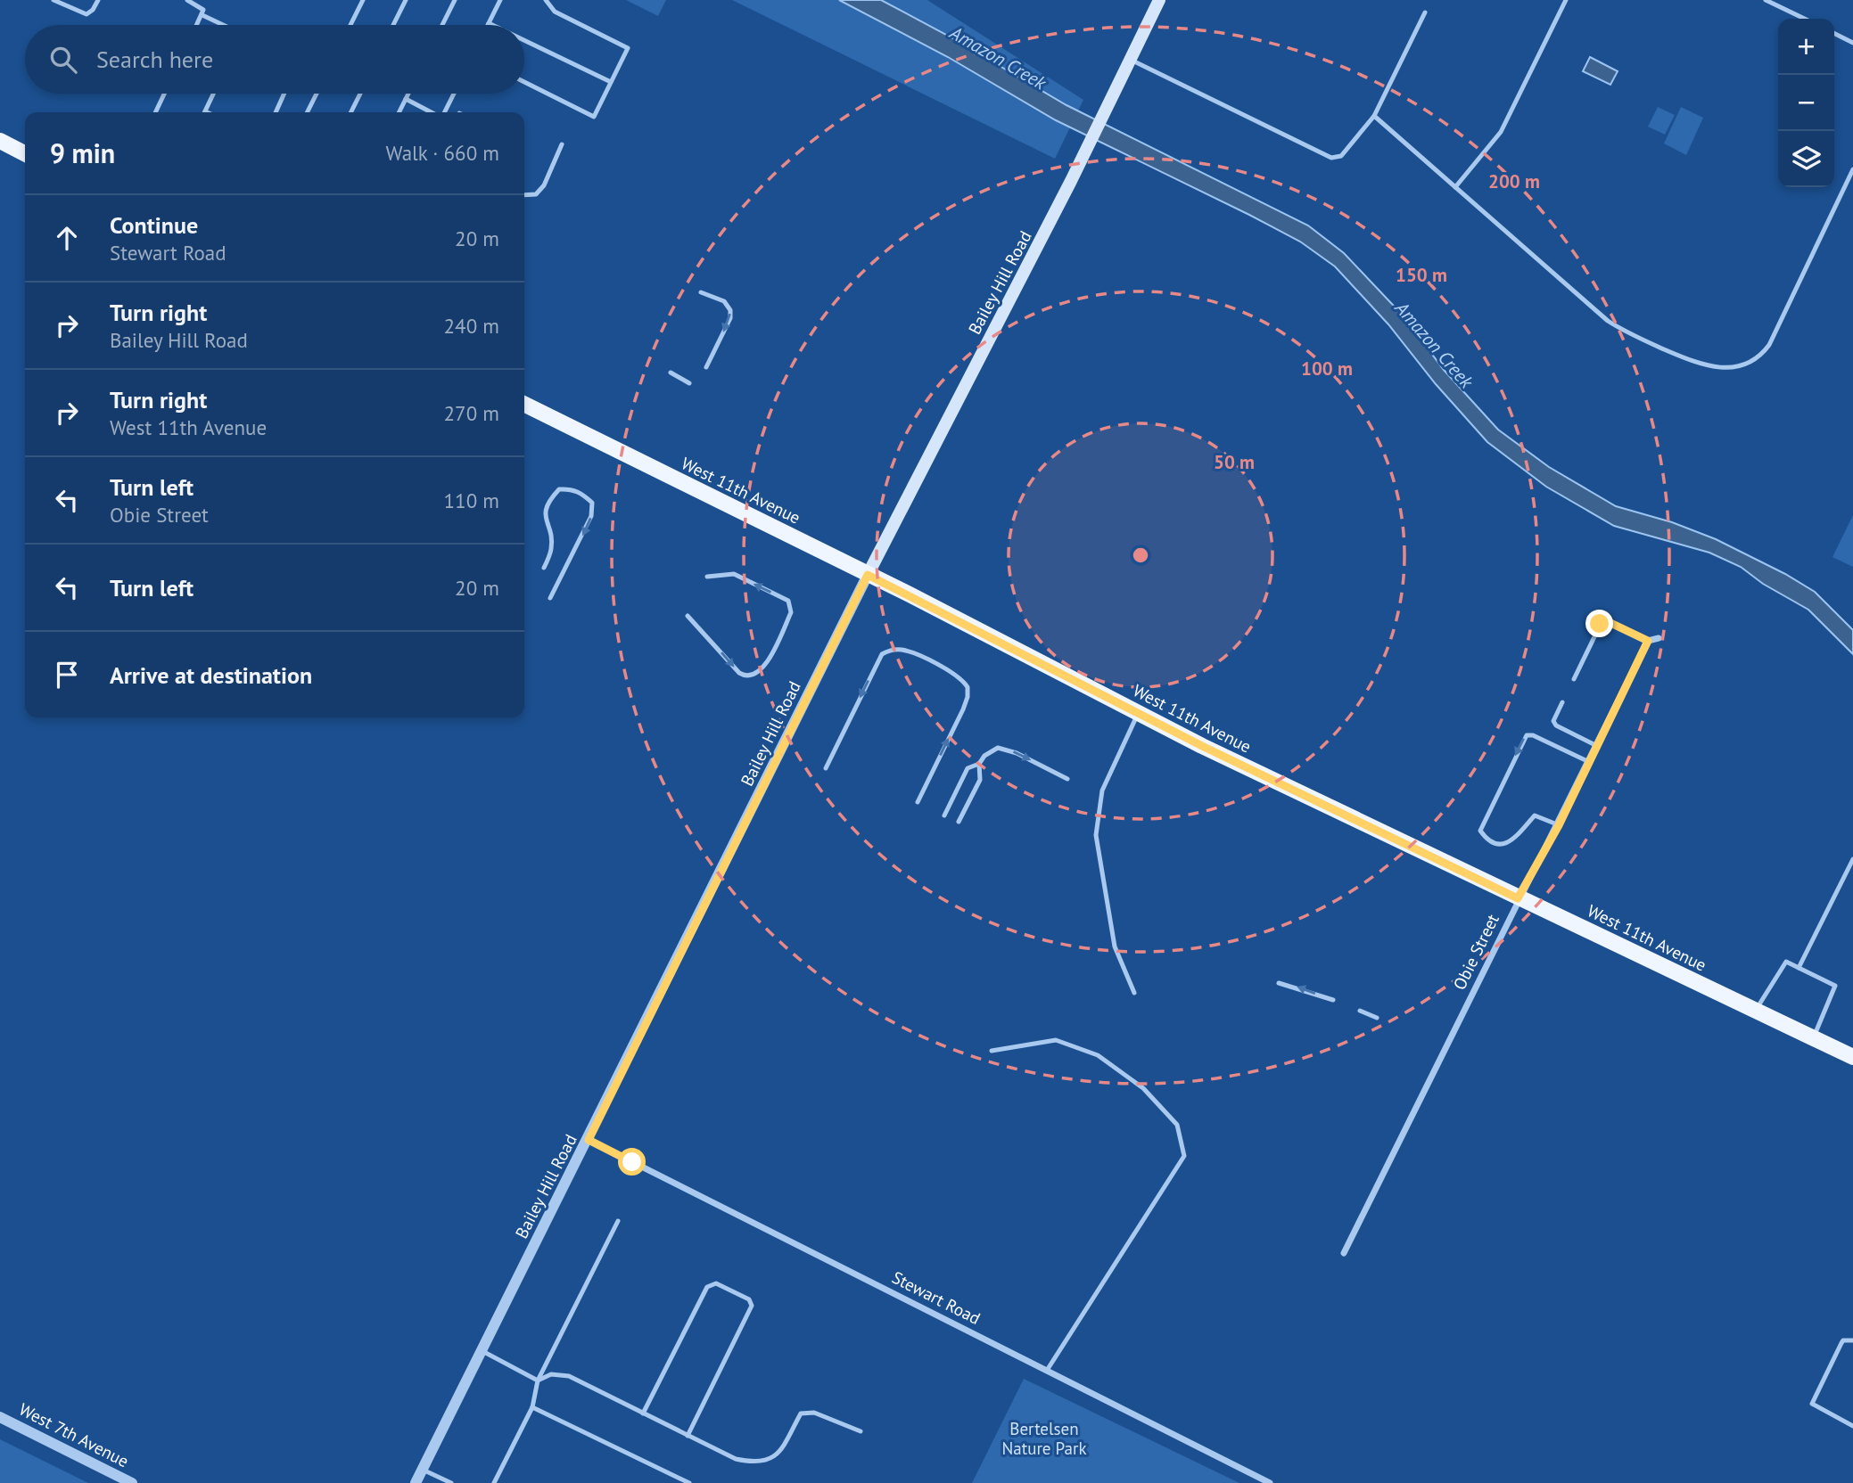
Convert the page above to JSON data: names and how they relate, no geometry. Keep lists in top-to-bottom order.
{
  "streets": {
    "main road": ["Bailey Hill Road", "West 11th Avenue"],
    "street": ["Obie Street", "Stewart Road", "West 7th Avenue"]
  },
  "crossings": [
    ["Bailey Hill Road", "West 11th Avenue"],
    ["Bailey Hill Road", "Stewart Road"],
    ["West 11th Avenue", "Obie Street"]
  ],
  "water": ["Amazon Creek"],
  "parks": ["Bertelsen Nature Park"],
  "page": {
    "map_buttons": ["+", "−"],
    "search": "Search here",
    "heading": ["9 min", "Walk · 660 m"],
    "list": [
      ["Continue", "Stewart Road", "20 m"],
      ["Turn right", "Bailey Hill Road", "240 m"],
      ["Turn right", "West 11th Avenue", "270 m"],
      ["Turn left", "Obie Street", "110 m"],
      ["Turn left", "20 m"],
      "Arrive at destination"
    ]
  },
  "rings": [
    "200 m",
    "150 m",
    "100 m",
    "50 m"
  ]
}
